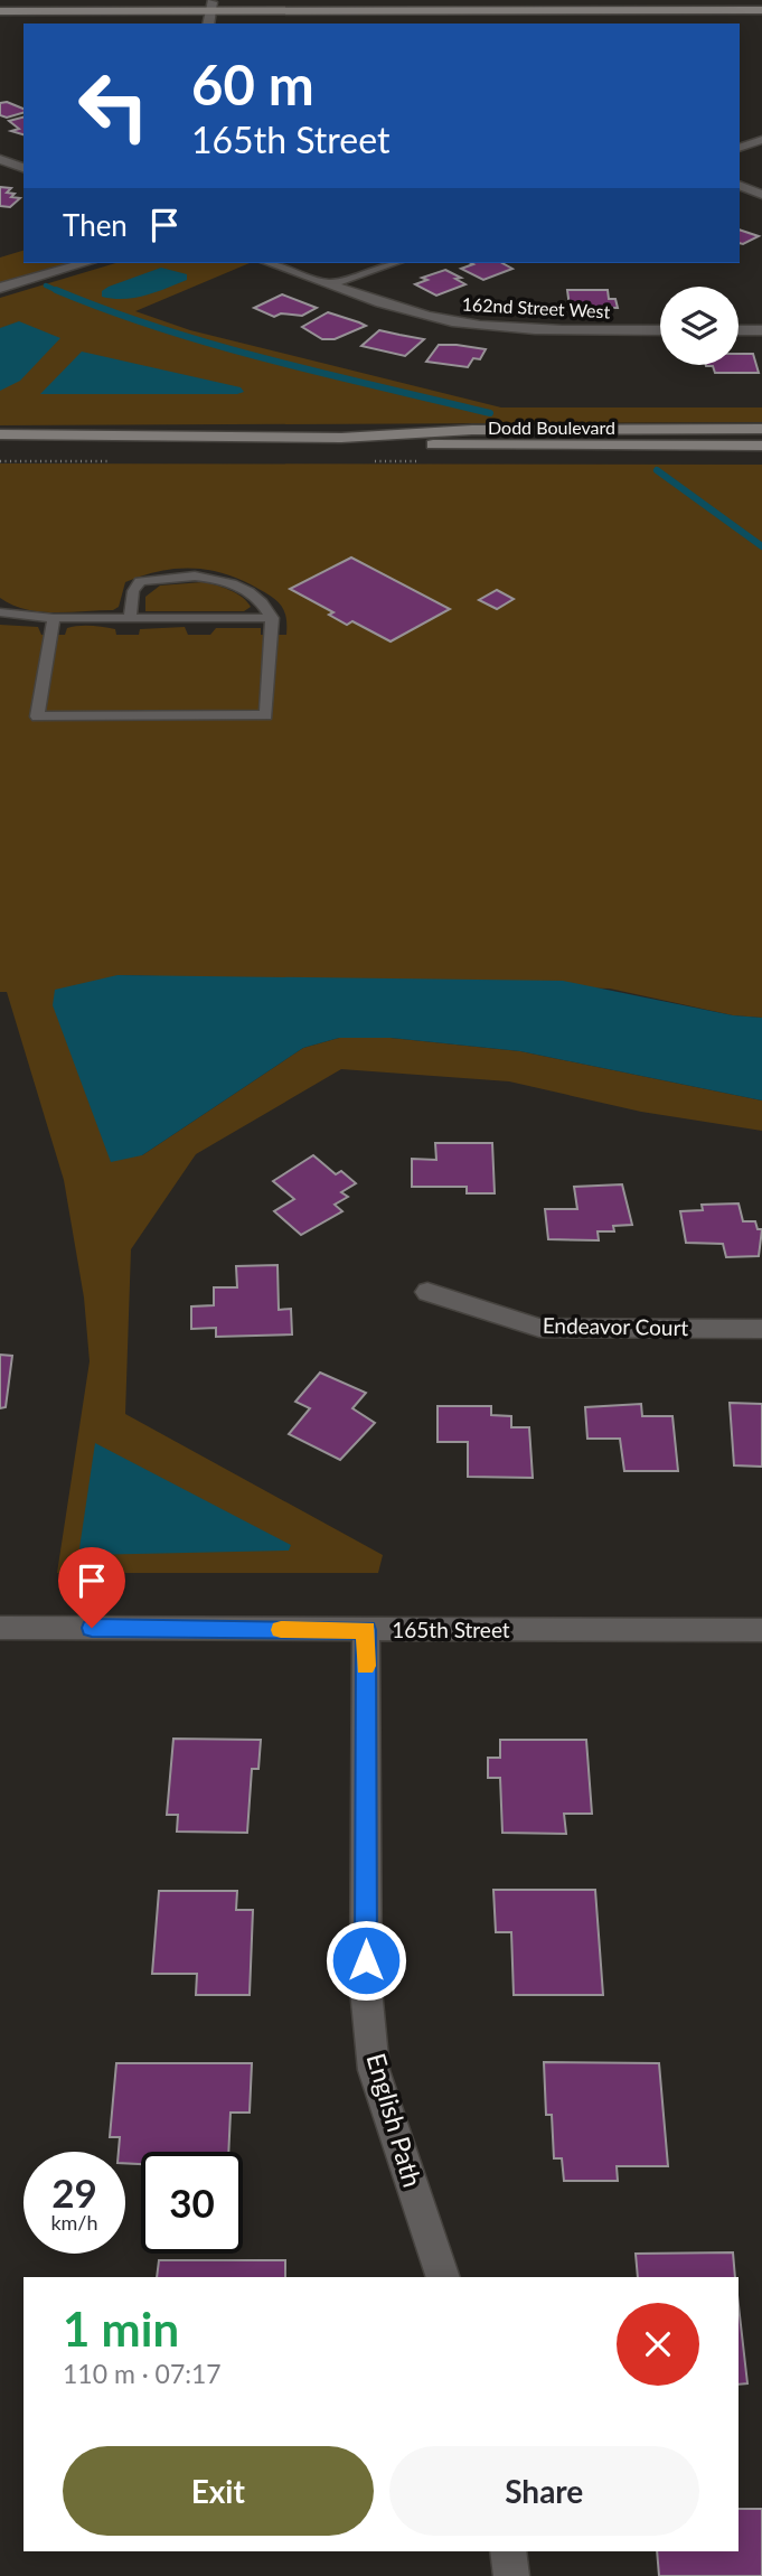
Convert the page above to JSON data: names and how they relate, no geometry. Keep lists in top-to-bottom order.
{
  "streets": {
    "main road": ["Dodd Boulevard"],
    "street": [
      "162nd Street West",
      "Endeavor Court",
      "165th Street",
      "English Path"
    ]
  },
  "crossings": [
    ["165th Street", "English Path"]
  ],
  "page": {
    "turn": ["60 m", "165th Street"],
    "then": "Then",
    "speed": "29 km/h",
    "limit": "30",
    "heading": ["1 min", "110 m · 07:17"],
    "buttons": ["Exit", "Share"]
  }
}
